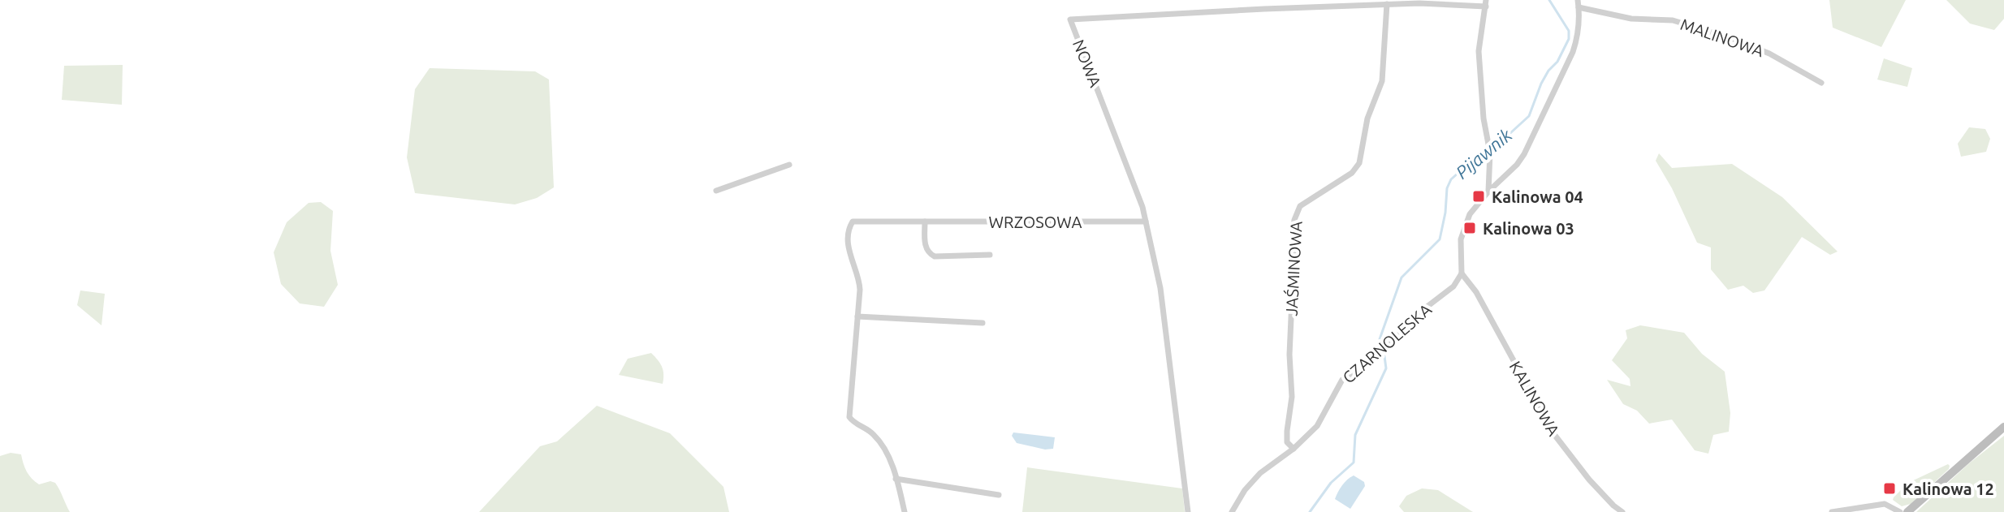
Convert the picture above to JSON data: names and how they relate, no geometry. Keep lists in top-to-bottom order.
{
  "streets": {
    "street": [
      "MALINOWA",
      "NOWA",
      "WRZOSOWA",
      "JAŚMINOWA",
      "CZARNOLESKA",
      "KALINOWA"
    ]
  },
  "crossings": [
    ["NOWA", "WRZOSOWA"],
    ["NOWA", "JAŚMINOWA"],
    ["JAŚMINOWA", "CZARNOLESKA"],
    ["CZARNOLESKA", "KALINOWA"]
  ],
  "water": ["Pijawnik"],
  "places": {
    "transit": ["Kalinowa 04", "Kalinowa 03", "Kalinowa 12"]
  }
}
